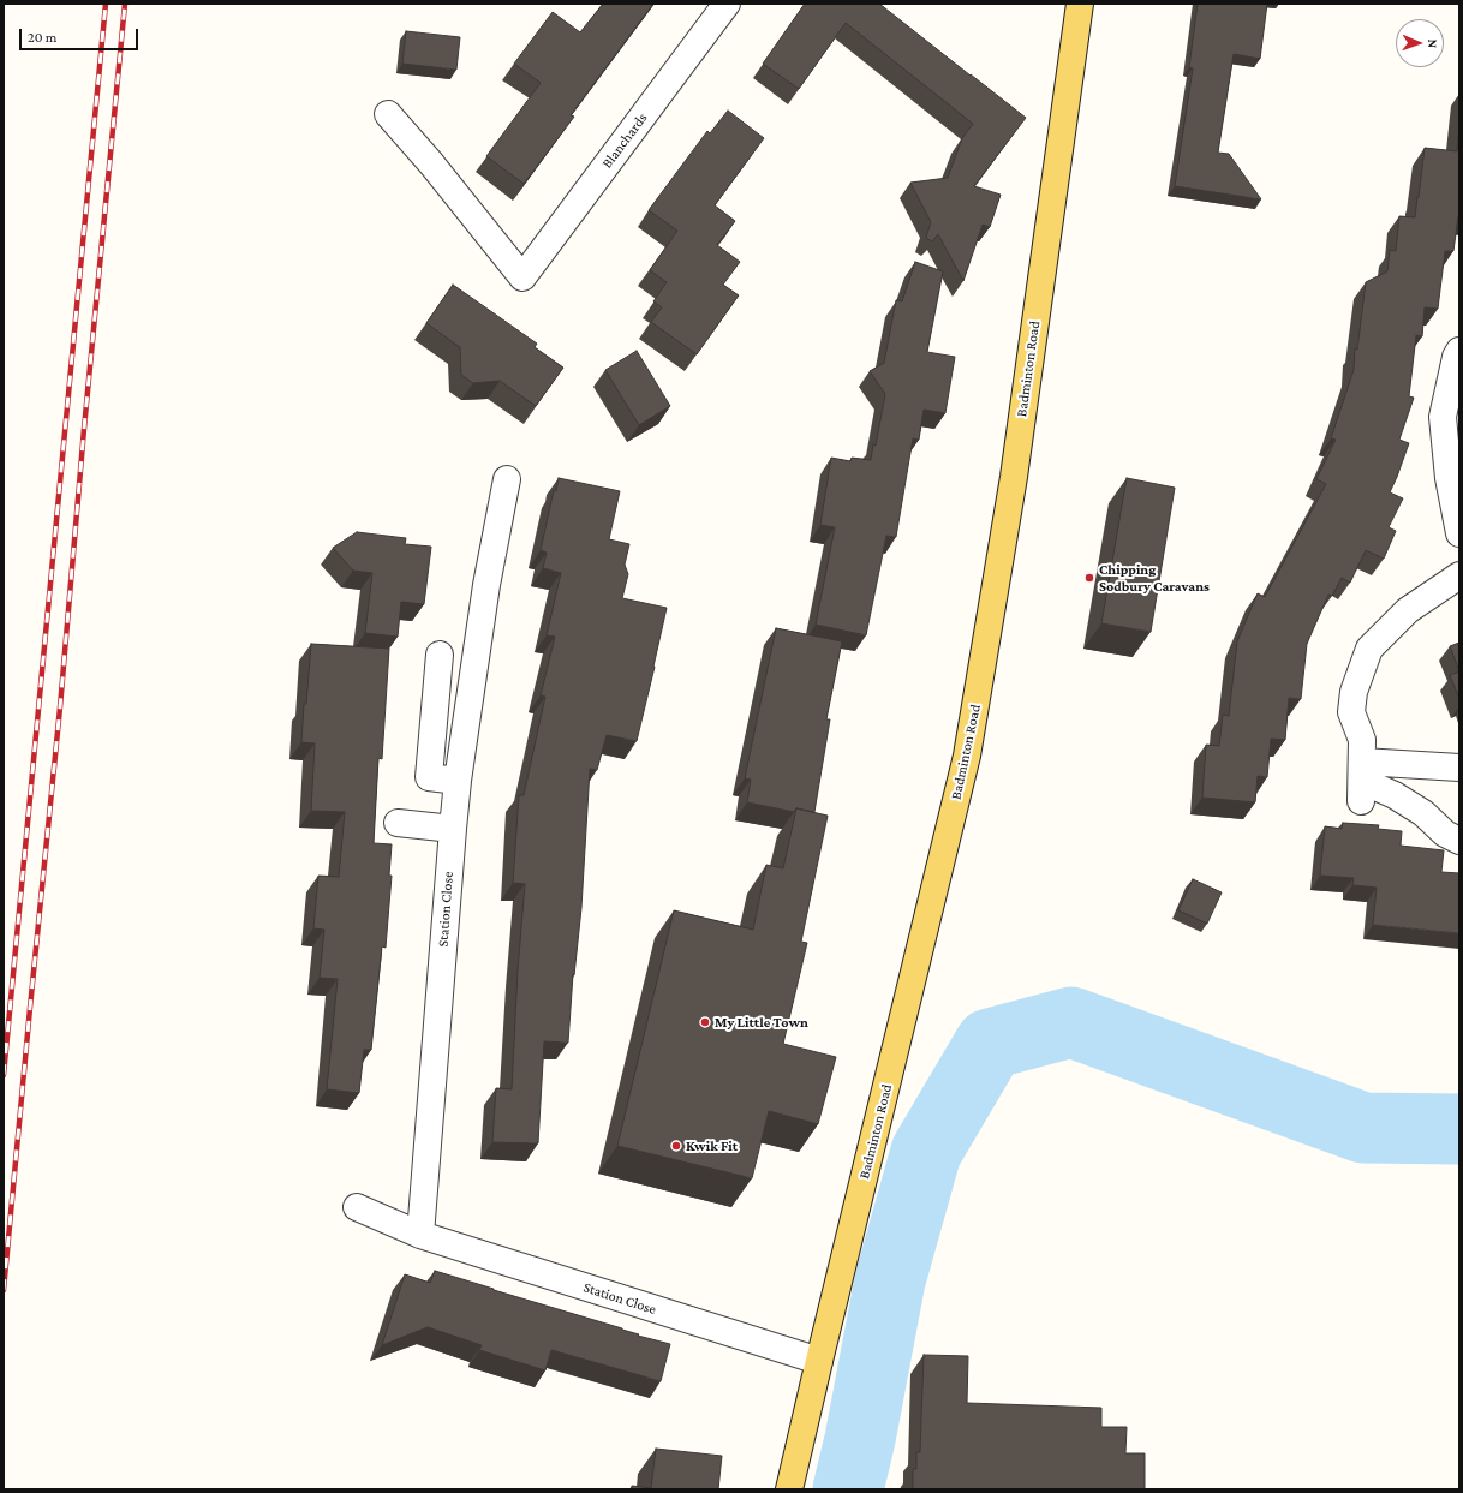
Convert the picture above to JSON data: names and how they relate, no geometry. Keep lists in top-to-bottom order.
{
  "streets": {
    "main road": ["Badminton Road"],
    "street": ["Blanchards", "Station Close"]
  },
  "crossings": [
    ["Badminton Road", "Station Close"]
  ],
  "places": ["Chipping Sodbury Caravans", "My Little Town", "Kwik Fit"],
  "scale_bar": "20 m",
  "north": "right"
}
